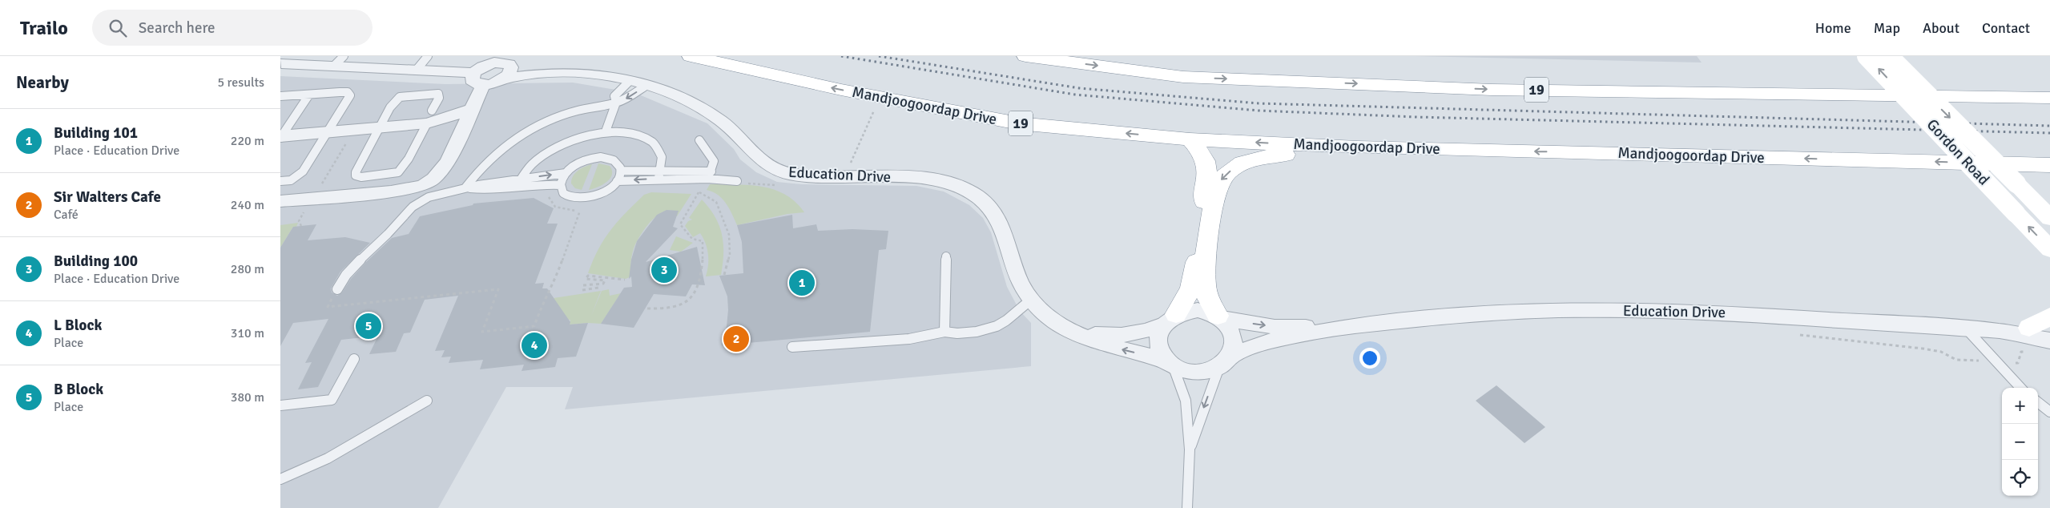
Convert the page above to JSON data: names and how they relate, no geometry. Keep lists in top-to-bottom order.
{
  "streets": {
    "main road": ["19", "Mandjoogoordap Drive", "Gordon Road"],
    "street": ["Education Drive"]
  },
  "page": {
    "header": "Trailo",
    "search": "Search here",
    "nav": [
      "Home",
      "Map",
      "About",
      "Contact"
    ],
    "heading": ["Nearby", "5 results"],
    "list": [
      {
        "mark": "1",
        "name": "Building 101",
        "note": "Place · Education Drive",
        "value": "220 m"
      },
      {
        "mark": "2",
        "name": "Sir Walters Cafe",
        "note": "Café",
        "value": "240 m"
      },
      {
        "mark": "3",
        "name": "Building 100",
        "note": "Place · Education Drive",
        "value": "280 m"
      },
      {
        "mark": "4",
        "name": "L Block",
        "note": "Place",
        "value": "310 m"
      },
      {
        "mark": "5",
        "name": "B Block",
        "note": "Place",
        "value": "380 m"
      }
    ],
    "pins": [
      "3",
      "1",
      "5",
      "2",
      "4"
    ],
    "map_buttons": ["+", "−"]
  }
}
